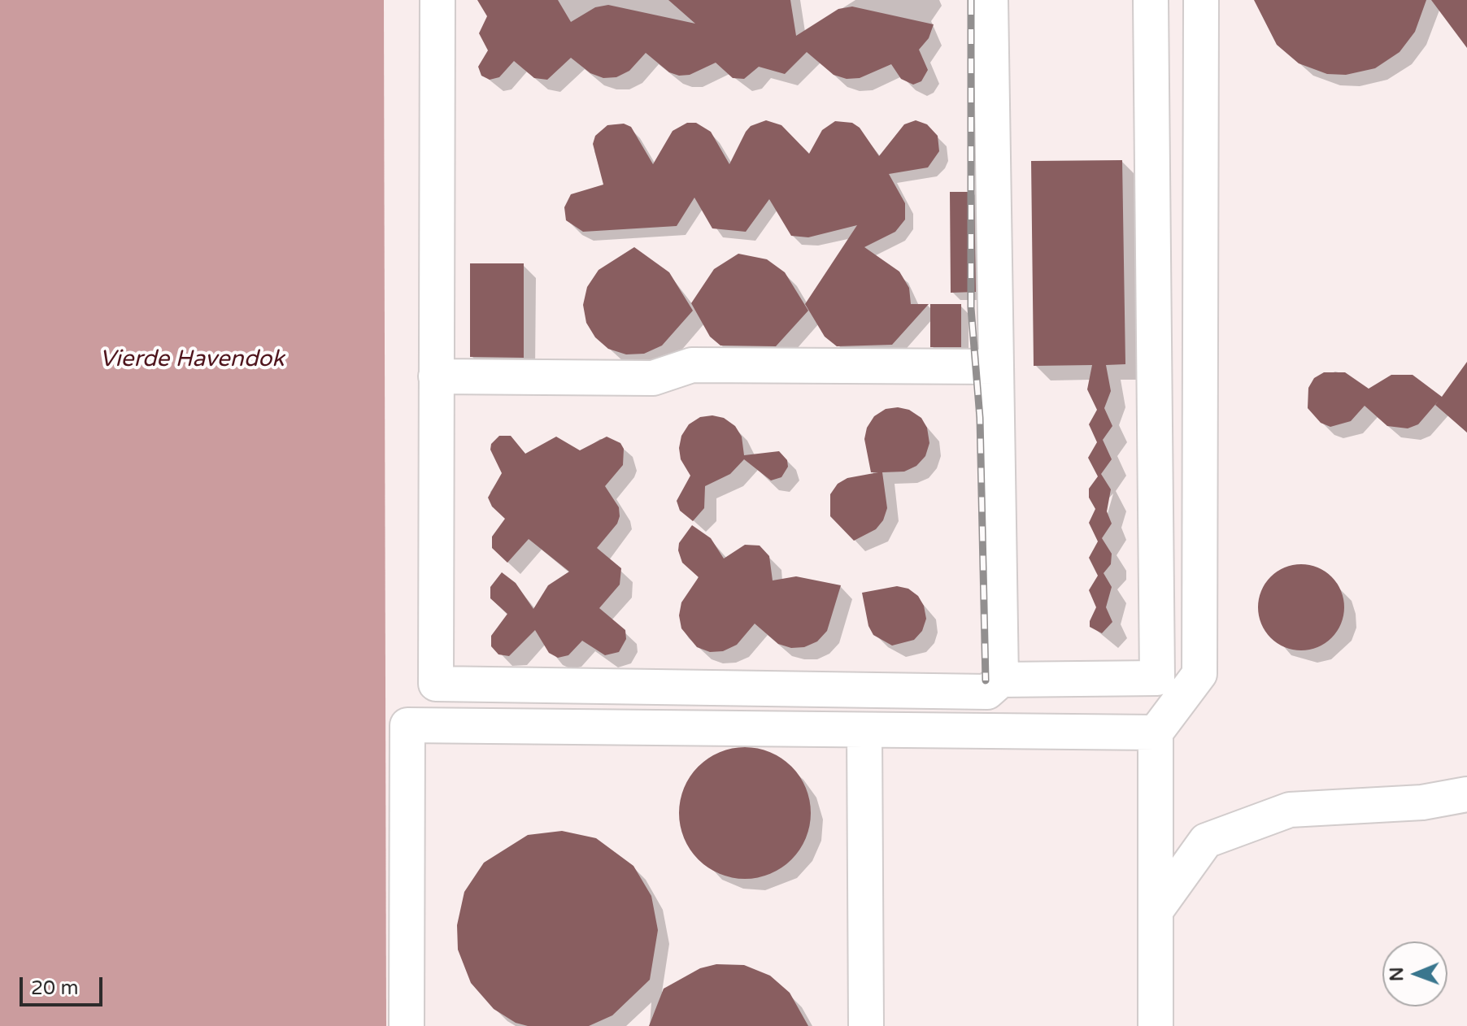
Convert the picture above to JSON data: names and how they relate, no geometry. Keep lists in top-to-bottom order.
{
  "water": ["Vierde Havendok"],
  "scale_bar": "20 m",
  "north": "left"
}
